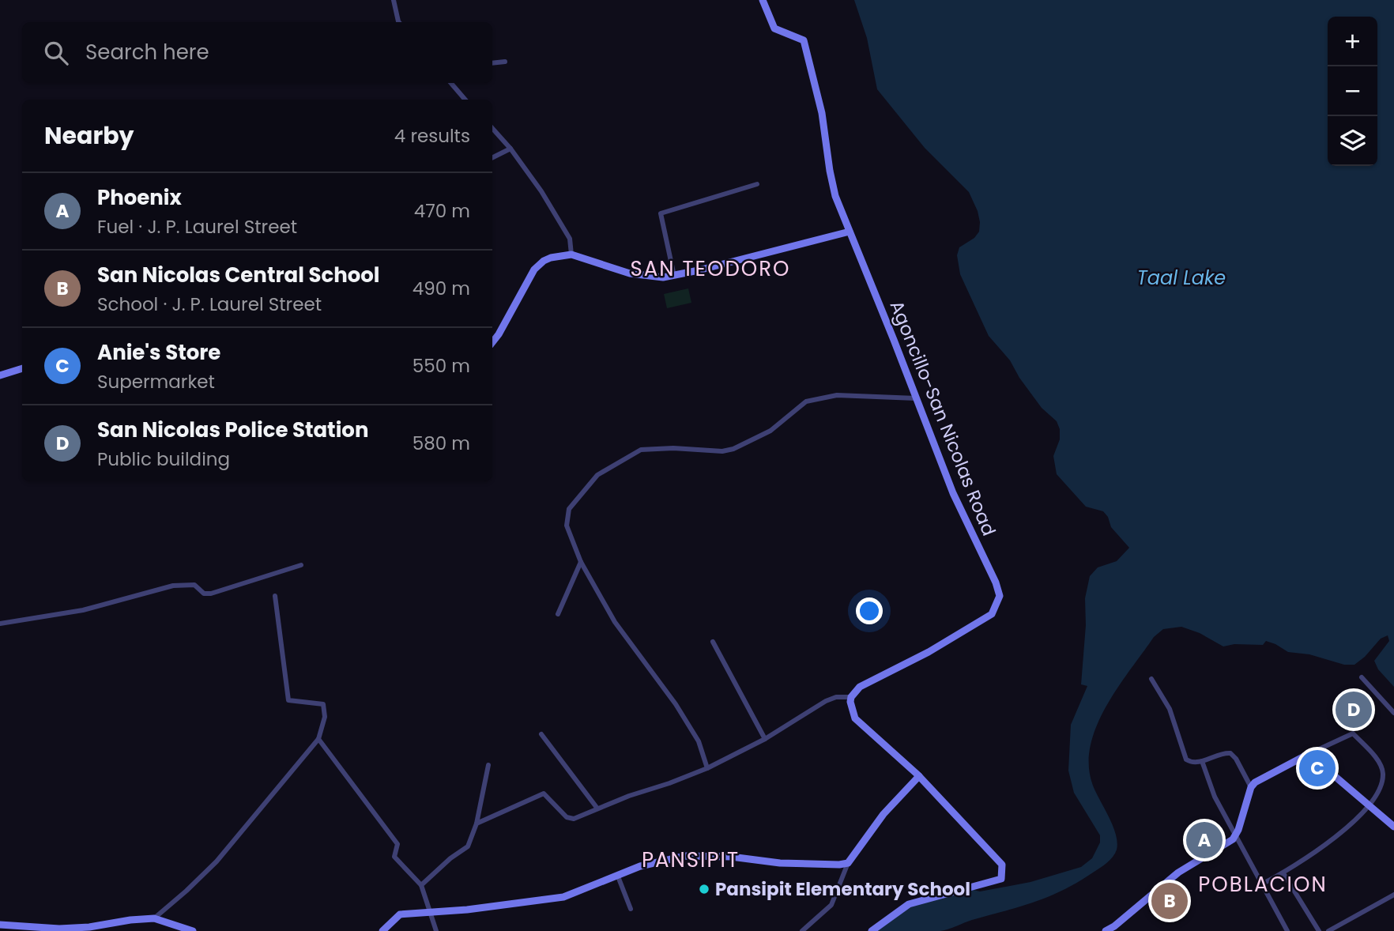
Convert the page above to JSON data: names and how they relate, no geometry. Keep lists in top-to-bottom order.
{
  "streets": {
    "main road": ["Agoncillo-San Nicolas Road"]
  },
  "districts": ["SAN TEODORO", "PANSIPIT", "POBLACION"],
  "water": ["Taal Lake"],
  "places": ["Pansipit Elementary School"],
  "page": {
    "map_buttons": ["+", "−"],
    "search": "Search here",
    "heading": ["Nearby", "4 results"],
    "list": [
      {
        "mark": "A",
        "name": "Phoenix",
        "note": "Fuel · J. P. Laurel Street",
        "value": "470 m"
      },
      {
        "mark": "B",
        "name": "San Nicolas Central School",
        "note": "School · J. P. Laurel Street",
        "value": "490 m"
      },
      {
        "mark": "C",
        "name": "Anie's Store",
        "note": "Supermarket",
        "value": "550 m"
      },
      {
        "mark": "D",
        "name": "San Nicolas Police Station",
        "note": "Public building",
        "value": "580 m"
      }
    ],
    "pins": [
      "D",
      "C",
      "A",
      "B"
    ]
  }
}
